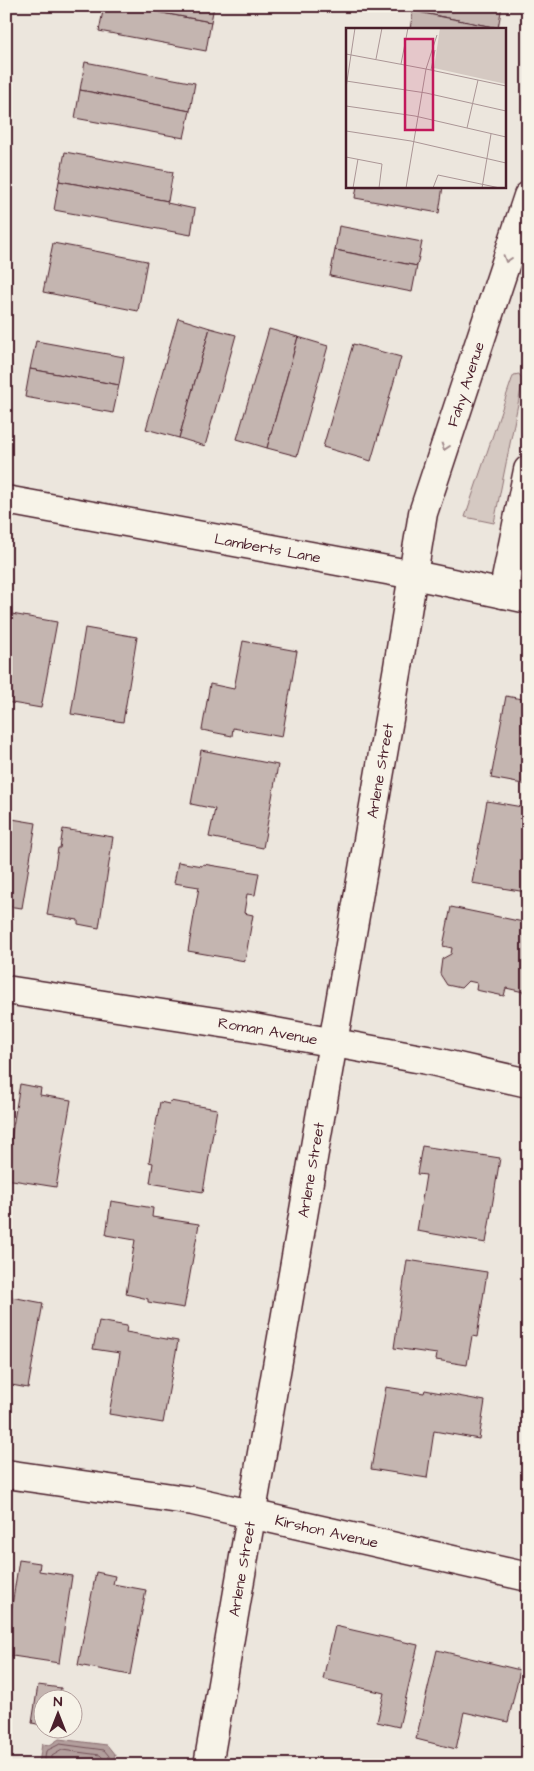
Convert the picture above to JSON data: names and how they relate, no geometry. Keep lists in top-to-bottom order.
{
  "streets": {
    "street": [
      "Fahy Avenue",
      "Lamberts Lane",
      "Arlene Street",
      "Roman Avenue",
      "Kirshon Avenue"
    ]
  },
  "crossings": [
    ["Fahy Avenue", "Lamberts Lane"],
    ["Fahy Avenue", "Arlene Street"],
    ["Lamberts Lane", "Arlene Street"],
    ["Arlene Street", "Roman Avenue"],
    ["Arlene Street", "Kirshon Avenue"]
  ],
  "north": "top"
}
